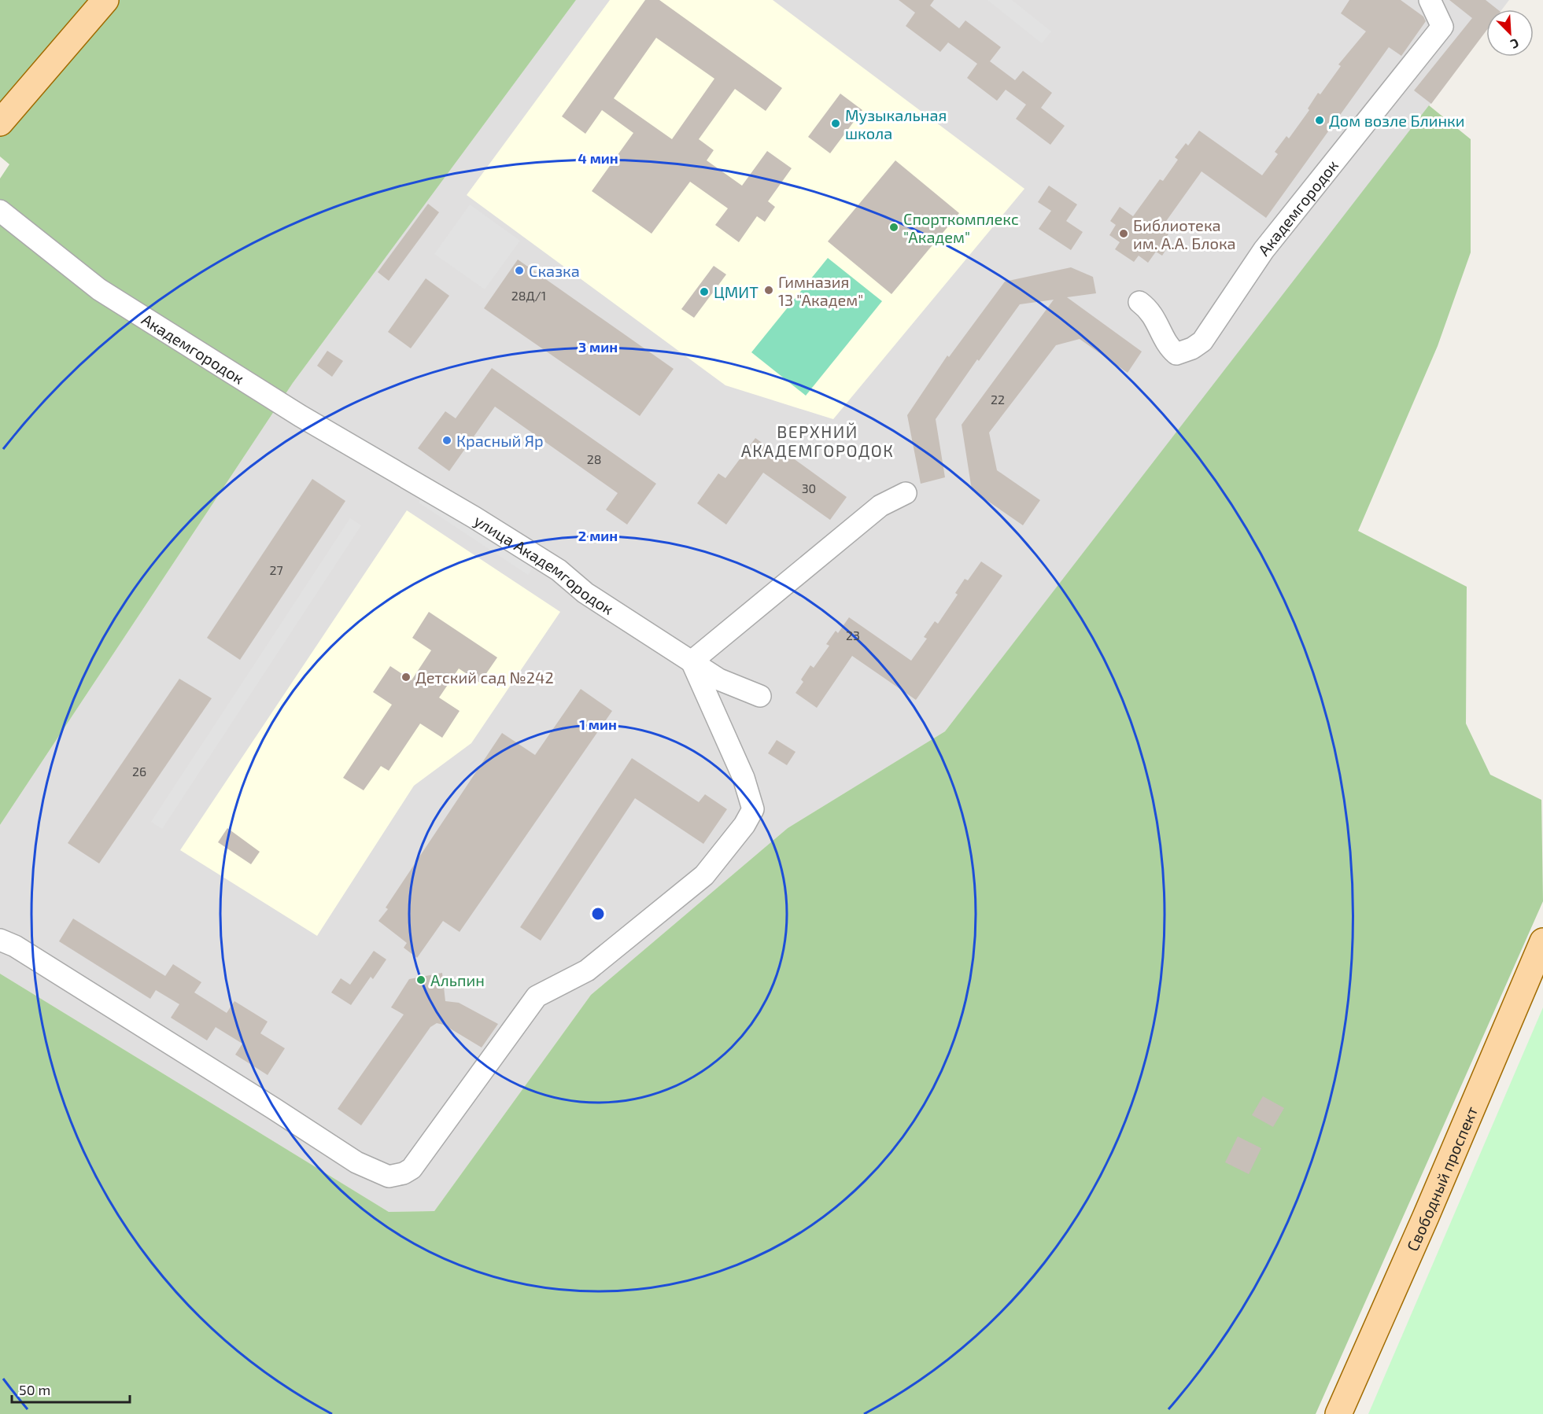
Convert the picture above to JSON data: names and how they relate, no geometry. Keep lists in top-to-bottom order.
{
  "streets": {
    "main road": ["Свободный проспект"],
    "street": ["Академгородок", "улица Академгородок"]
  },
  "crossings": [
    ["Академгородок", "улица Академгородок"]
  ],
  "districts": ["ВЕРХНИЙ АКАДЕМГОРОДОК"],
  "places": [
    "Дом возле Блинки",
    "Музыкальная школа",
    "Спорткомплекс \"Академ\"",
    "Библиотека им. А.А. Блока",
    "Сказка",
    "Гимназия 13 \"Академ\"",
    "ЦМИТ",
    "Красный Яр",
    "Детский сад №242",
    "Альпин"
  ],
  "house_numbers": [
    "28Д/1",
    "22",
    "28",
    "30",
    "27",
    "23",
    "26"
  ],
  "scale_bar": "50 m",
  "north": "bottom right",
  "rings": [
    "4 мин",
    "3 мин",
    "2 мин",
    "1 мин"
  ]
}
